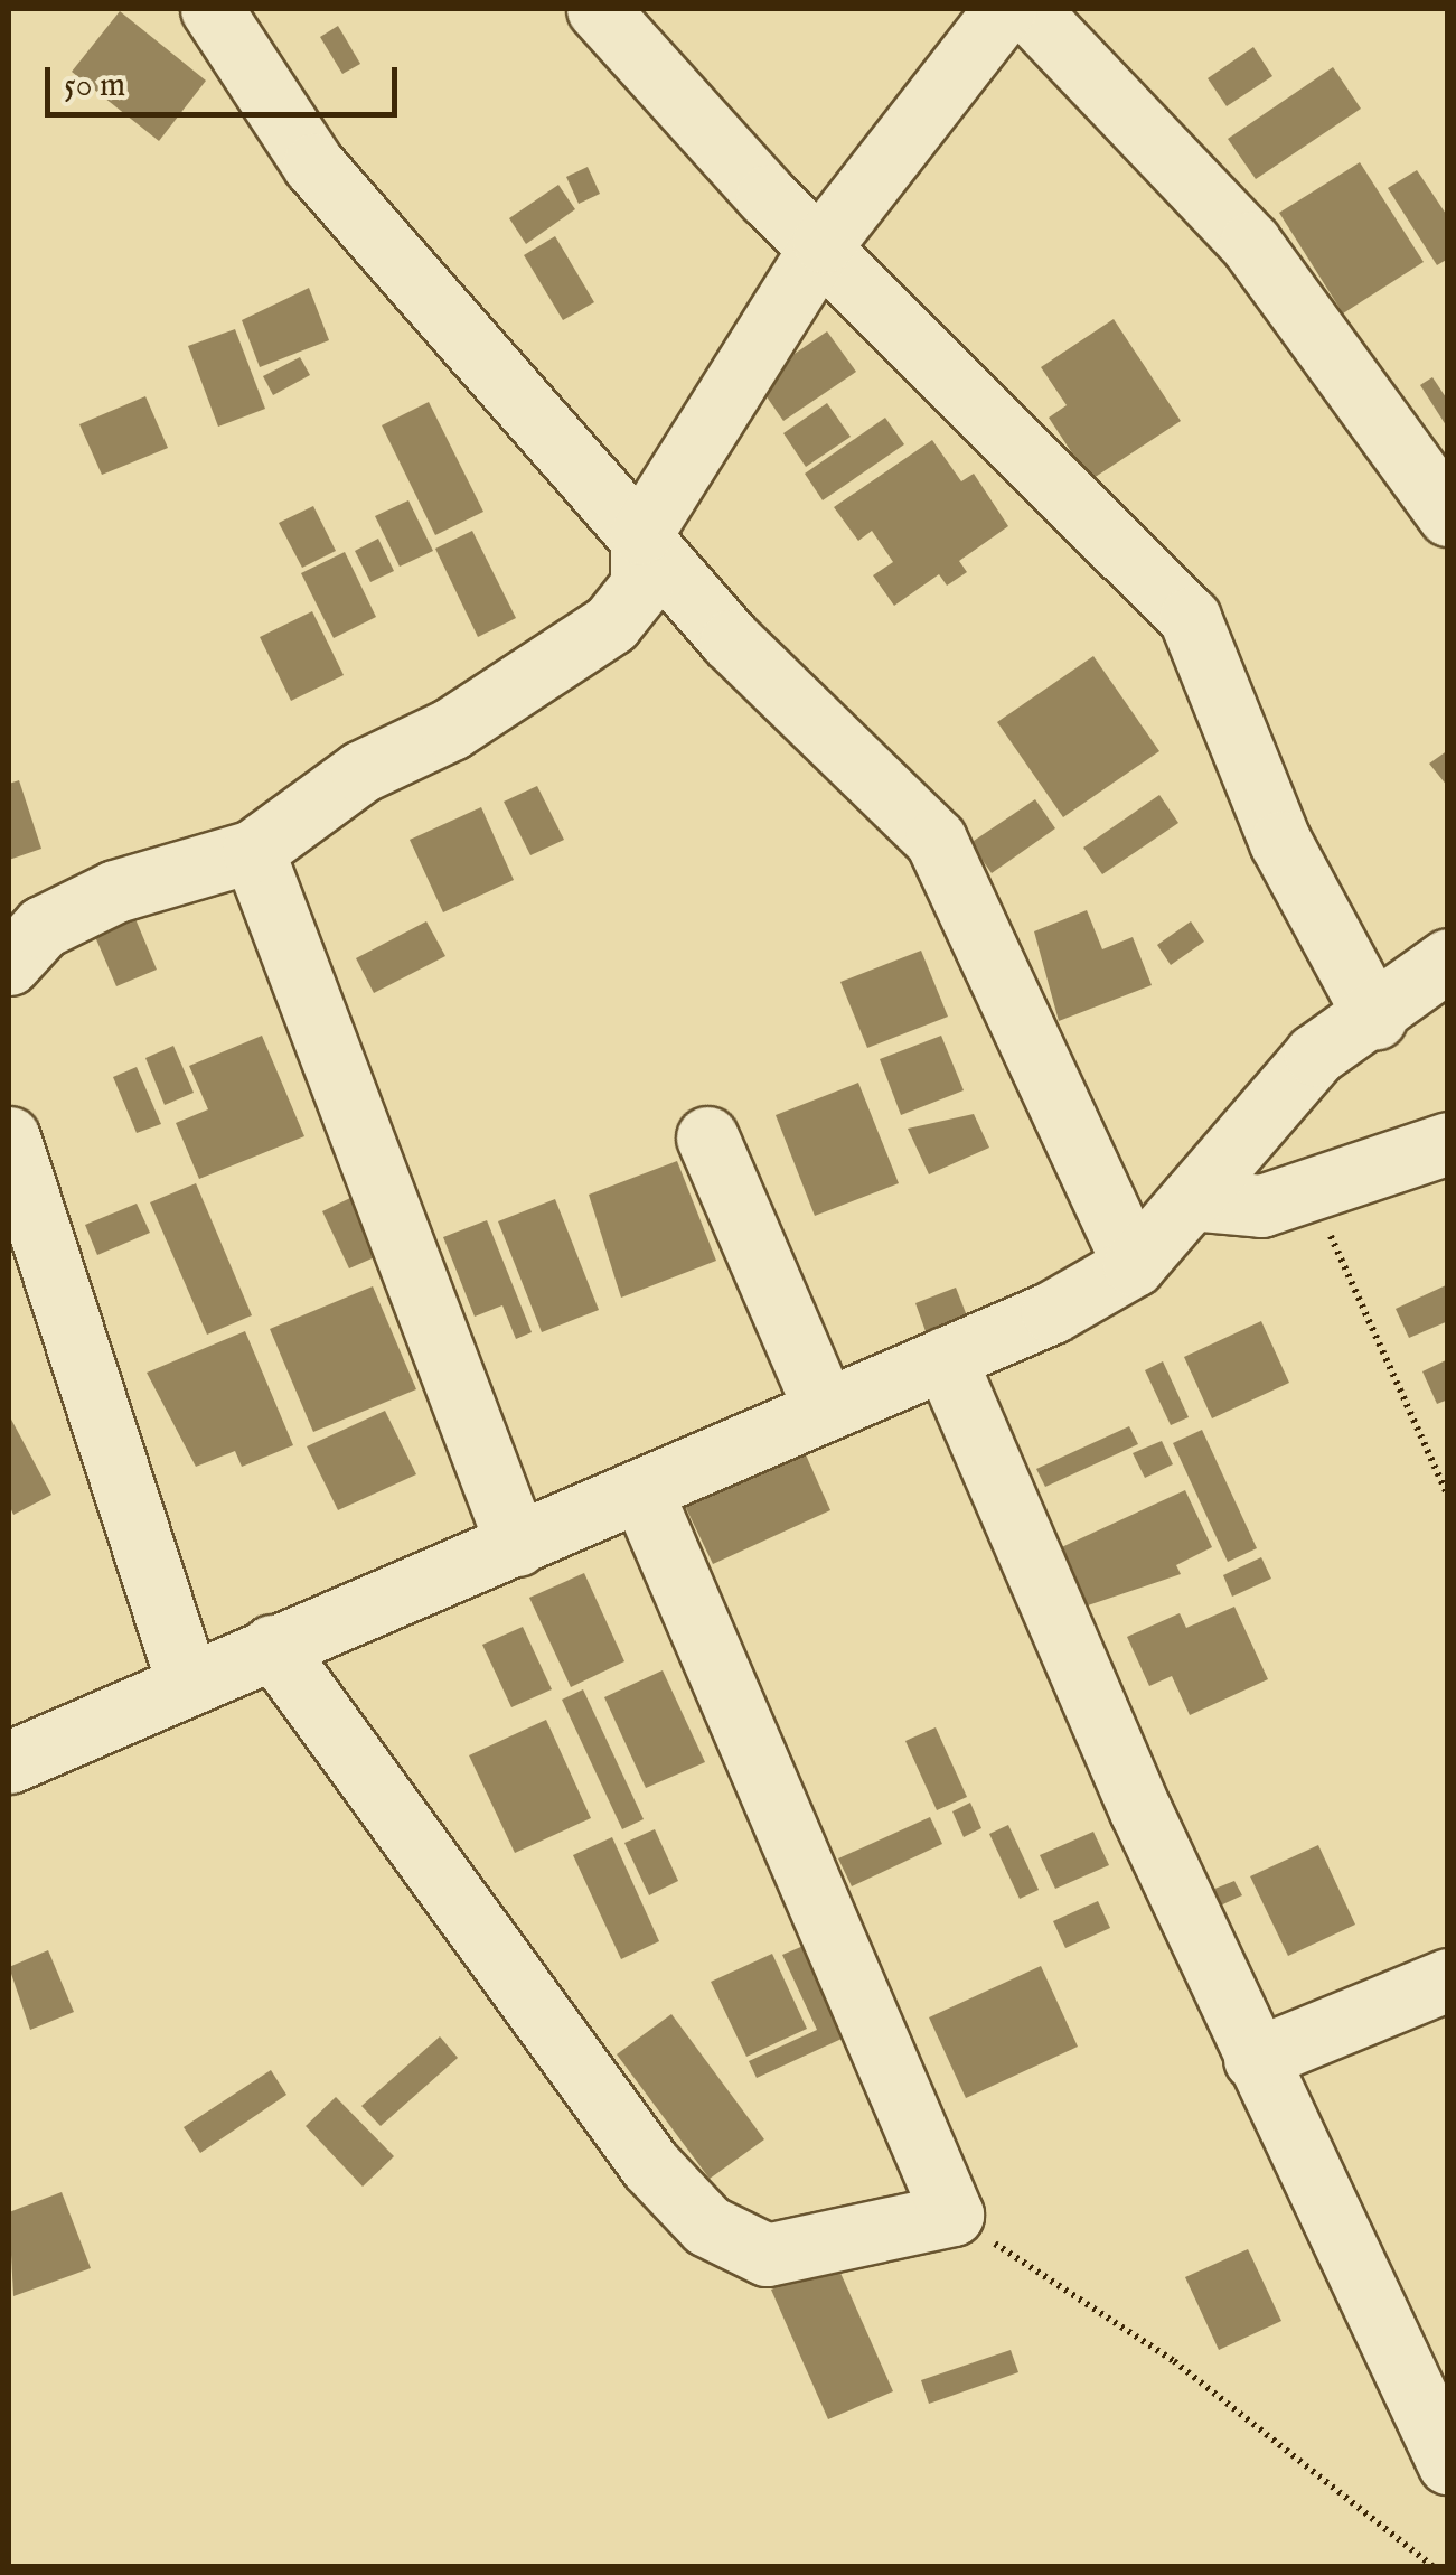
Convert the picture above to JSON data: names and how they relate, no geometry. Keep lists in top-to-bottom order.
{
  "scale_bar": "50 m"
}
